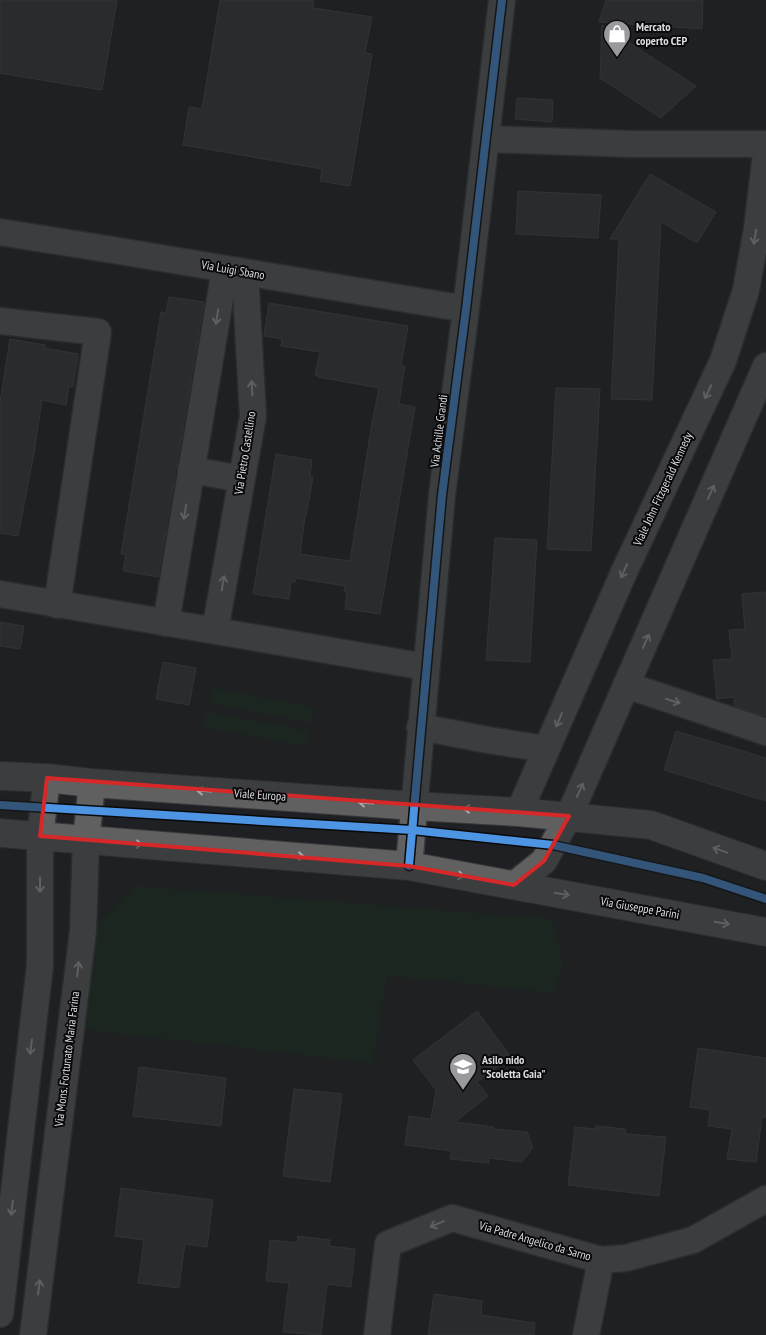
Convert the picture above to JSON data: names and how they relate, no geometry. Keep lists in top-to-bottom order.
{
  "streets": {
    "street": [
      "Via Luigi Sbano",
      "Via Achille Grandi",
      "Via Pietro Castellino",
      "Viale John Fitzgerald Kennedy",
      "Viale Europa",
      "Via Giuseppe Parini",
      "Via Mons. Fortunato Maria Farina",
      "Via Padre Angelico da Sarno"
    ]
  },
  "crossings": [
    ["Via Luigi Sbano", "Via Achille Grandi"],
    ["Via Luigi Sbano", "Via Pietro Castellino"],
    ["Via Achille Grandi", "Viale Europa"],
    ["Viale John Fitzgerald Kennedy", "Viale Europa"],
    ["Viale Europa", "Via Mons. Fortunato Maria Farina"]
  ],
  "places": {
    "shop": ["Mercato coperto CEP"],
    "school or university": ["Asilo nido \"Scoletta Gaia\""]
  }
}
